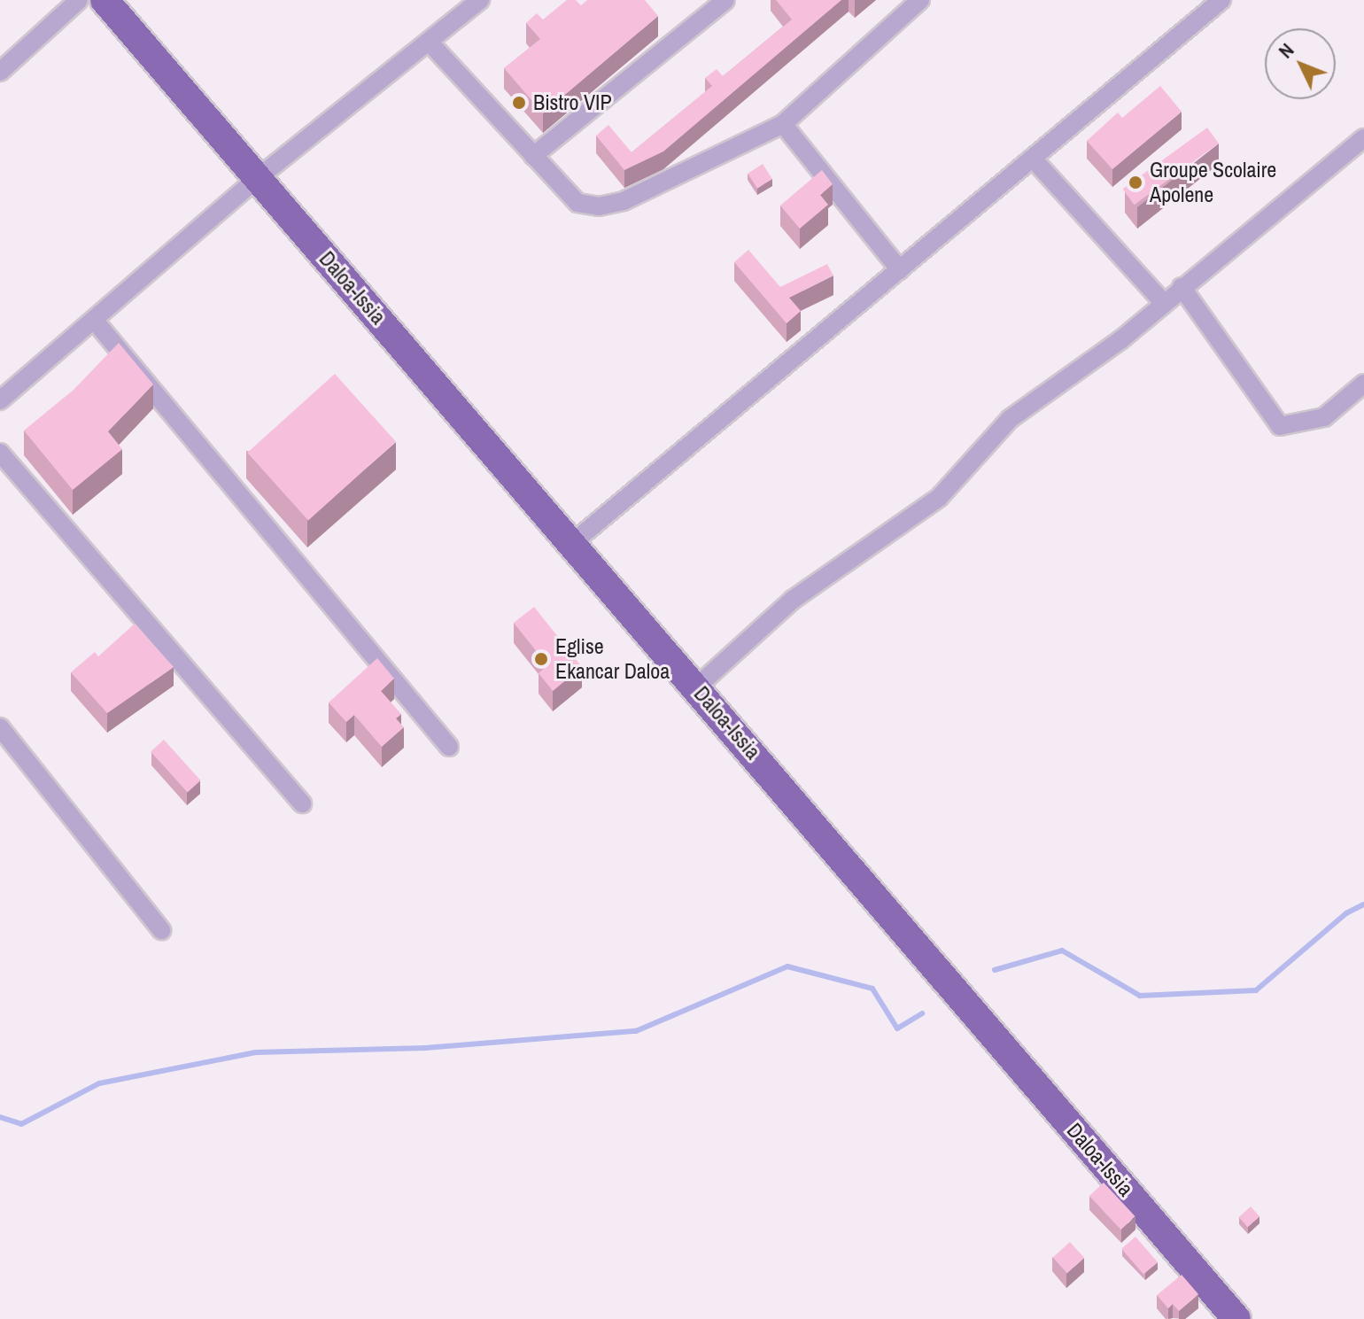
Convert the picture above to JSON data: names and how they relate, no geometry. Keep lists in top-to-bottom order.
{
  "streets": {
    "main road": ["Daloa-Issia"]
  },
  "places": ["Bistro VIP", "Groupe Scolaire Apolene", "Eglise Ekancar Daloa"],
  "north": "top left"
}
